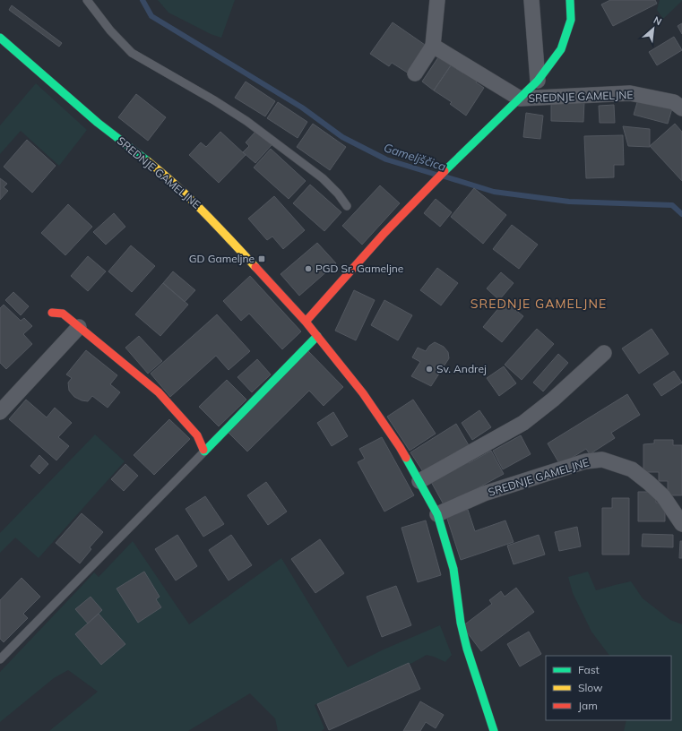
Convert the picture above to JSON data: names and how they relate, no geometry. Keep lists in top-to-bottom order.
{
  "streets": {
    "street": ["SREDNJE GAMELJNE"]
  },
  "districts": ["SREDNJE GAMELJNE"],
  "water": ["Gameljščica"],
  "places": {
    "transit": ["GD Gameljne"],
    "other": ["PGD Sr. Gameljne", "Sv. Andrej"]
  },
  "legend": ["Fast", "Slow", "Jam"],
  "north": "top right"
}
